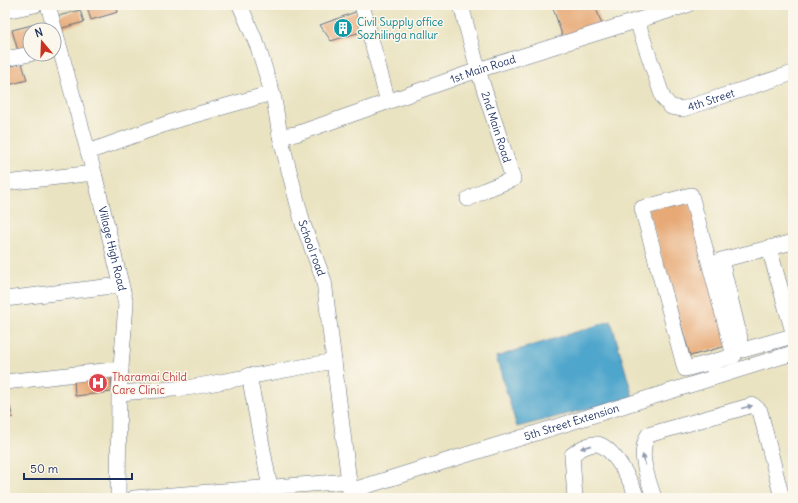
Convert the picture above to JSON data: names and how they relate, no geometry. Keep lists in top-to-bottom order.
{
  "streets": {
    "street": [
      "1st Main Road",
      "4th Street",
      "2nd Main Road",
      "Village High Road",
      "School road",
      "5th Street Extension"
    ]
  },
  "crossings": [
    ["1st Main Road", "4th Street"],
    ["1st Main Road", "2nd Main Road"],
    ["1st Main Road", "School road"],
    ["School road", "5th Street Extension"]
  ],
  "places": {
    "building": ["Civil Supply office Sozhilinga nallur"],
    "hospital": ["Tharamai Child Care Clinic"]
  },
  "scale_bar": "50 m",
  "north": "top"
}
